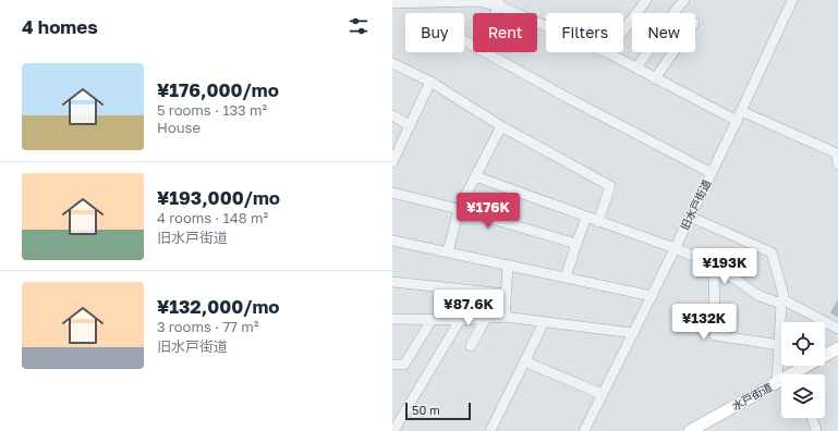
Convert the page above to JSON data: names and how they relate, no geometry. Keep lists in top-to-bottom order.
{
  "streets": {
    "main road": ["水戸街道"],
    "street": ["旧水戸街道"]
  },
  "scale_bar": "50 m",
  "page": {
    "heading": "4 homes",
    "chip": [
      "Buy",
      "Rent",
      "Filters",
      "New"
    ],
    "list": [
      {
        "name": "¥176,000/mo",
        "note": "5 rooms · 133 m² · House"
      },
      {
        "name": "¥193,000/mo",
        "note": "4 rooms · 148 m² · 旧水戸街道"
      },
      {
        "name": "¥132,000/mo",
        "note": "3 rooms · 77 m² · 旧水戸街道"
      }
    ],
    "price": [
      "¥176K",
      "¥193K",
      "¥87.6K",
      "¥132K"
    ],
    "scale": "50 m"
  }
}
